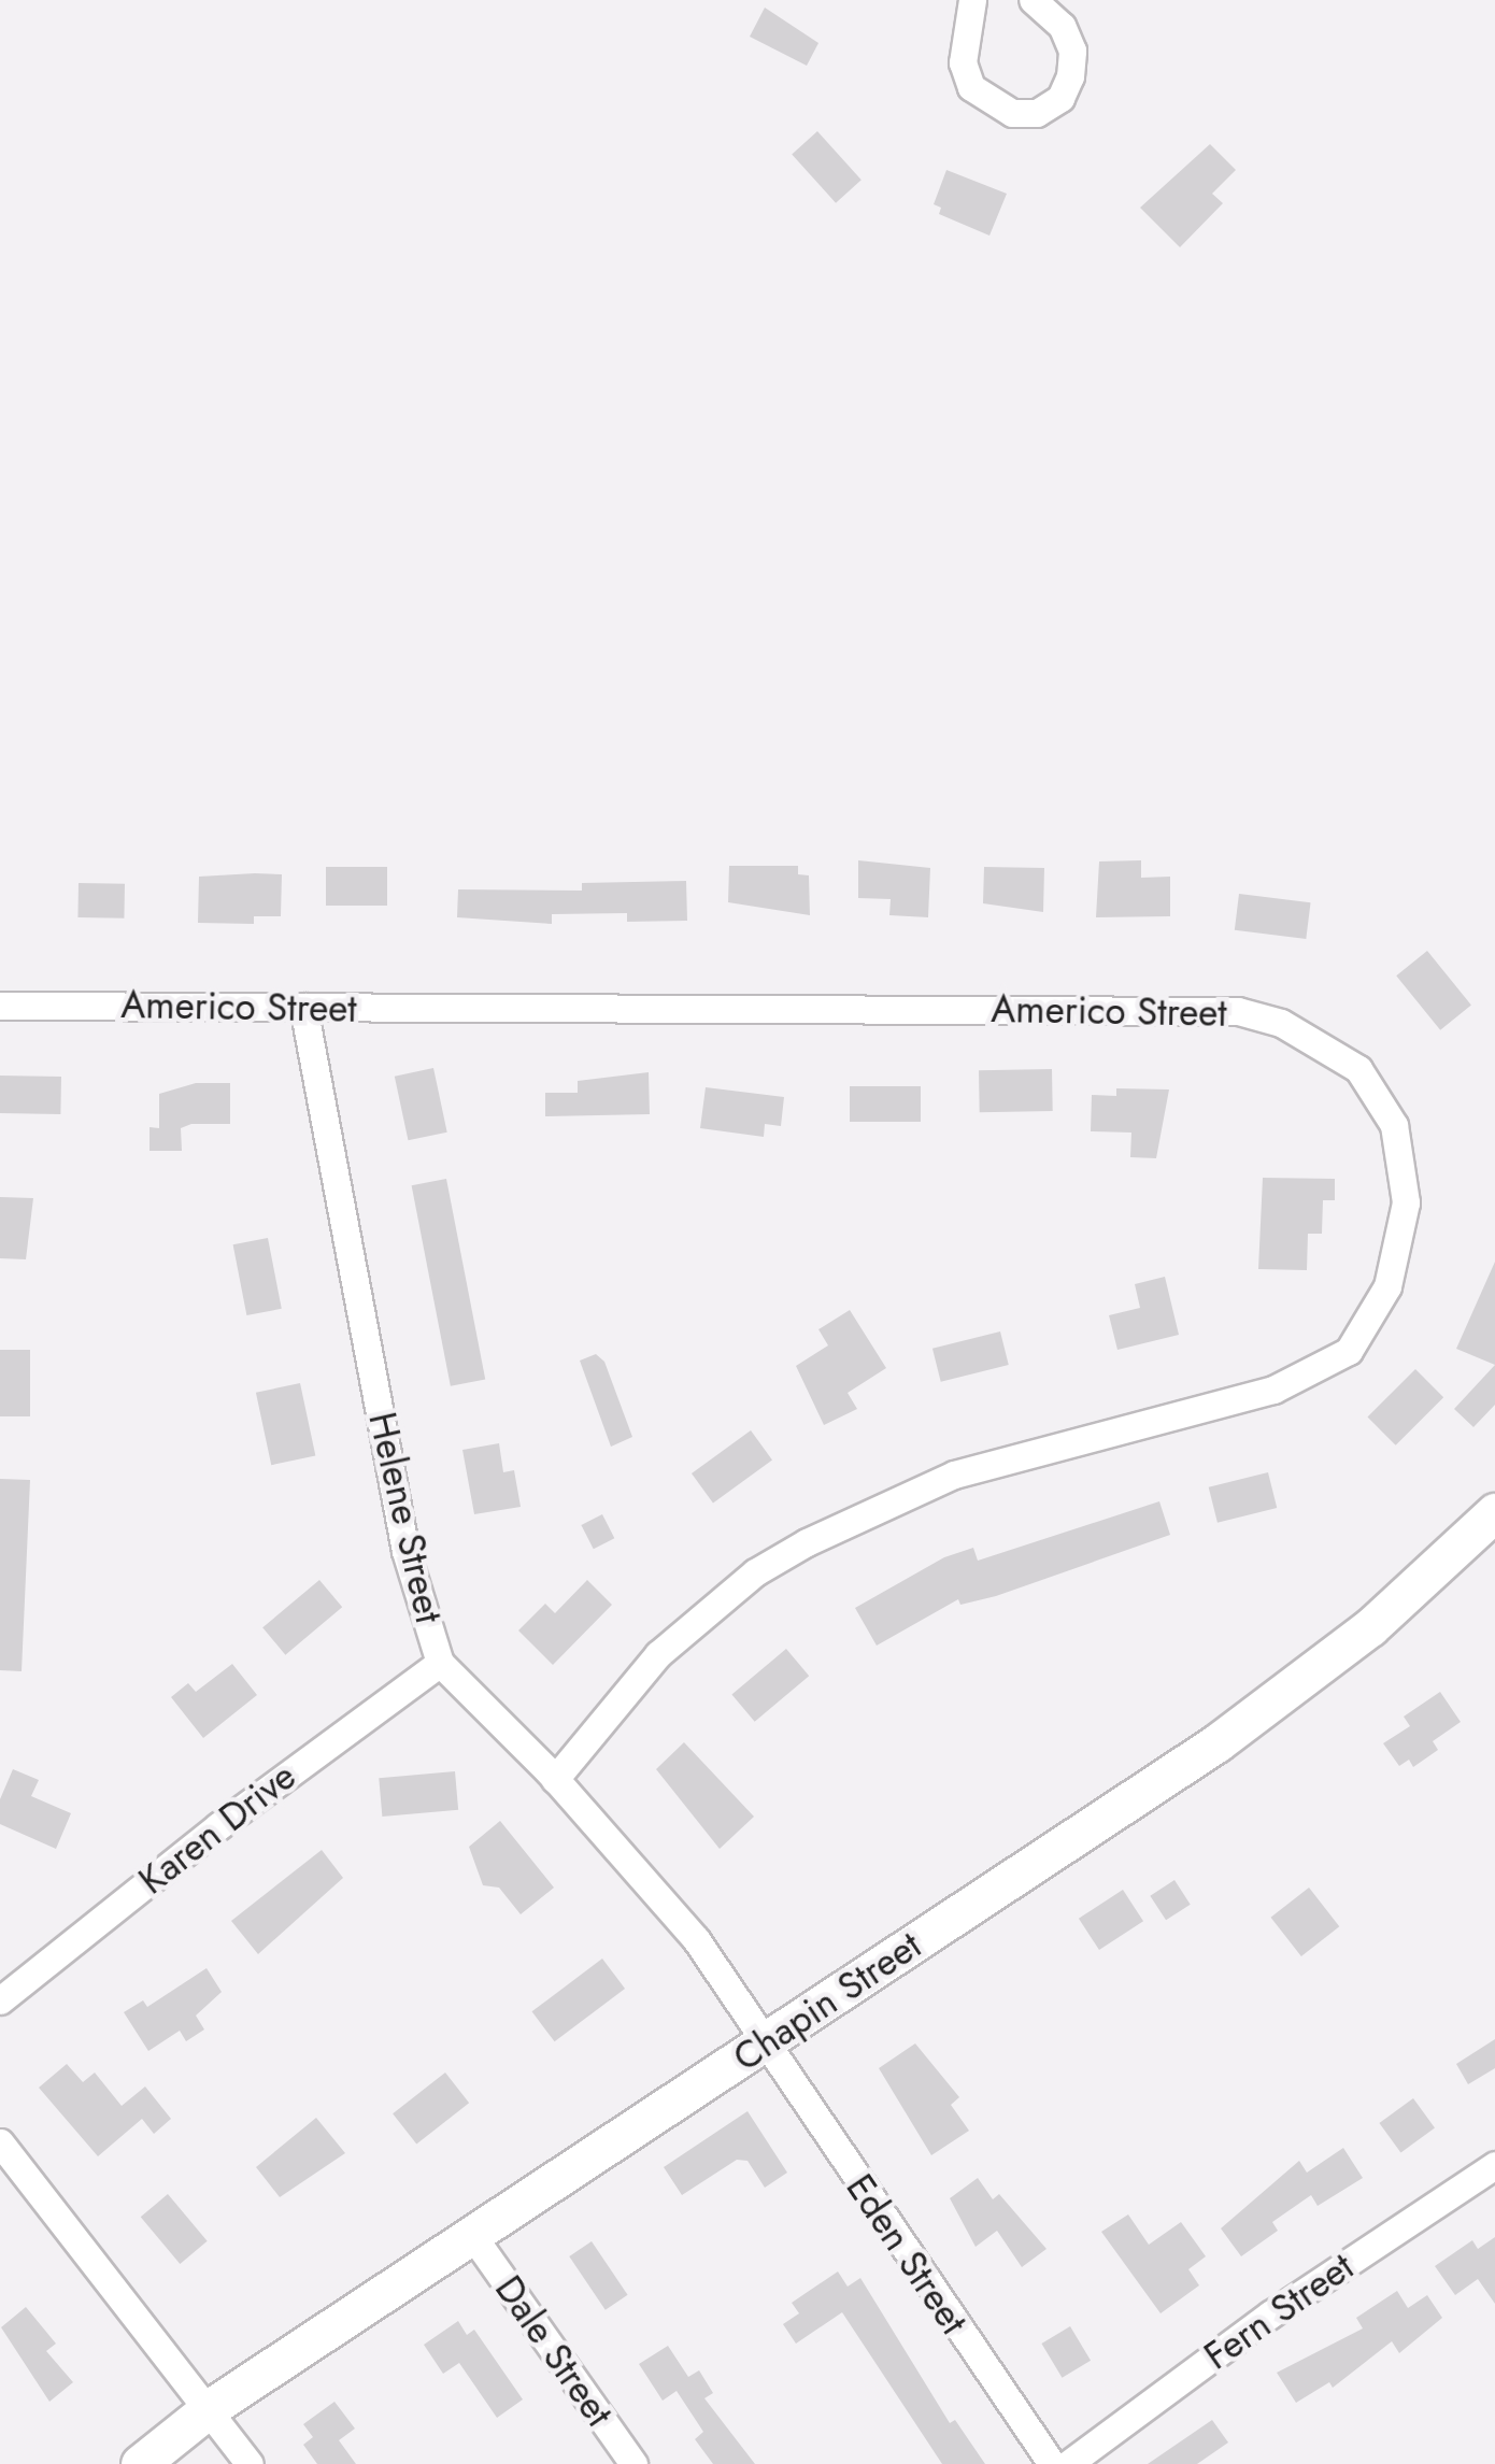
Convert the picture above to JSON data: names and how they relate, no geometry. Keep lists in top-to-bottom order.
{
  "streets": {
    "main road": ["Chapin Street"],
    "street": [
      "Americo Street",
      "Helene Street",
      "Karen Drive",
      "Eden Street",
      "Fern Street",
      "Dale Street"
    ]
  },
  "crossings": [
    ["Americo Street", "Helene Street"],
    ["Helene Street", "Karen Drive"],
    ["Helene Street", "Chapin Street"],
    ["Helene Street", "Eden Street"],
    ["Chapin Street", "Eden Street"],
    ["Chapin Street", "Dale Street"]
  ]
}
